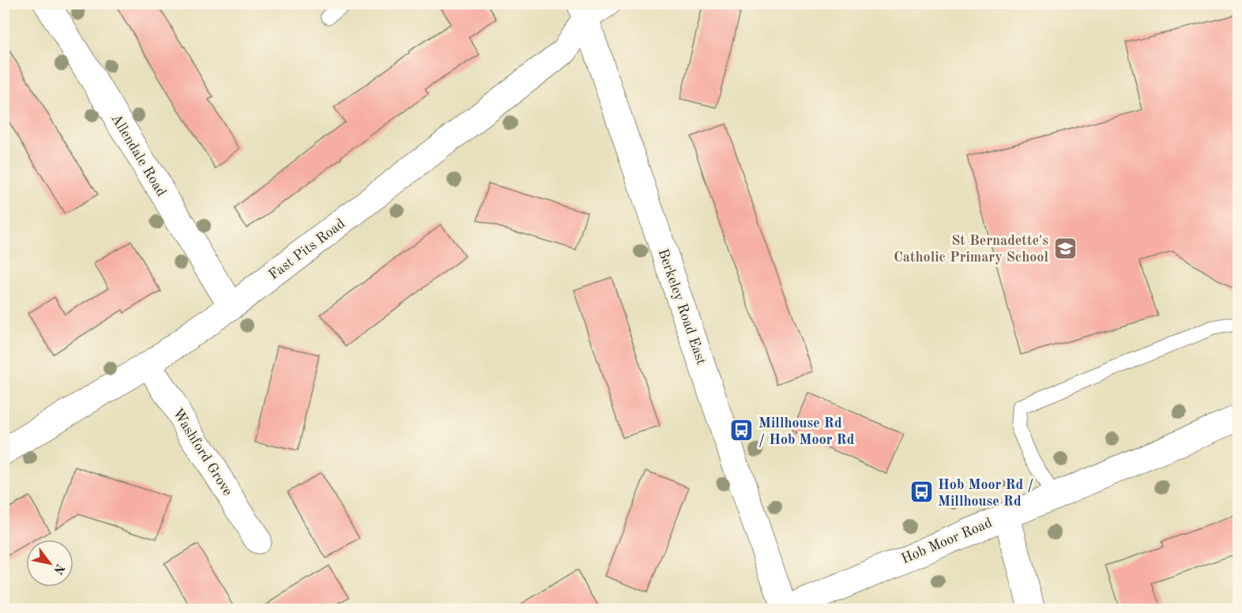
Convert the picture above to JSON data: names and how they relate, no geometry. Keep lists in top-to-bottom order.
{
  "streets": {
    "street": [
      "Allendale Road",
      "Fast Pits Road",
      "Berkeley Road East",
      "Washford Grove",
      "Hob Moor Road"
    ]
  },
  "crossings": [
    ["Allendale Road", "Fast Pits Road"],
    ["Fast Pits Road", "Berkeley Road East"],
    ["Fast Pits Road", "Washford Grove"],
    ["Berkeley Road East", "Hob Moor Road"]
  ],
  "places": {
    "school or university": ["St Bernadette's Catholic Primary School"],
    "bus stop": ["Millhouse Rd / Hob Moor Rd", "Hob Moor Rd / Millhouse Rd"]
  },
  "north": "bottom right"
}
